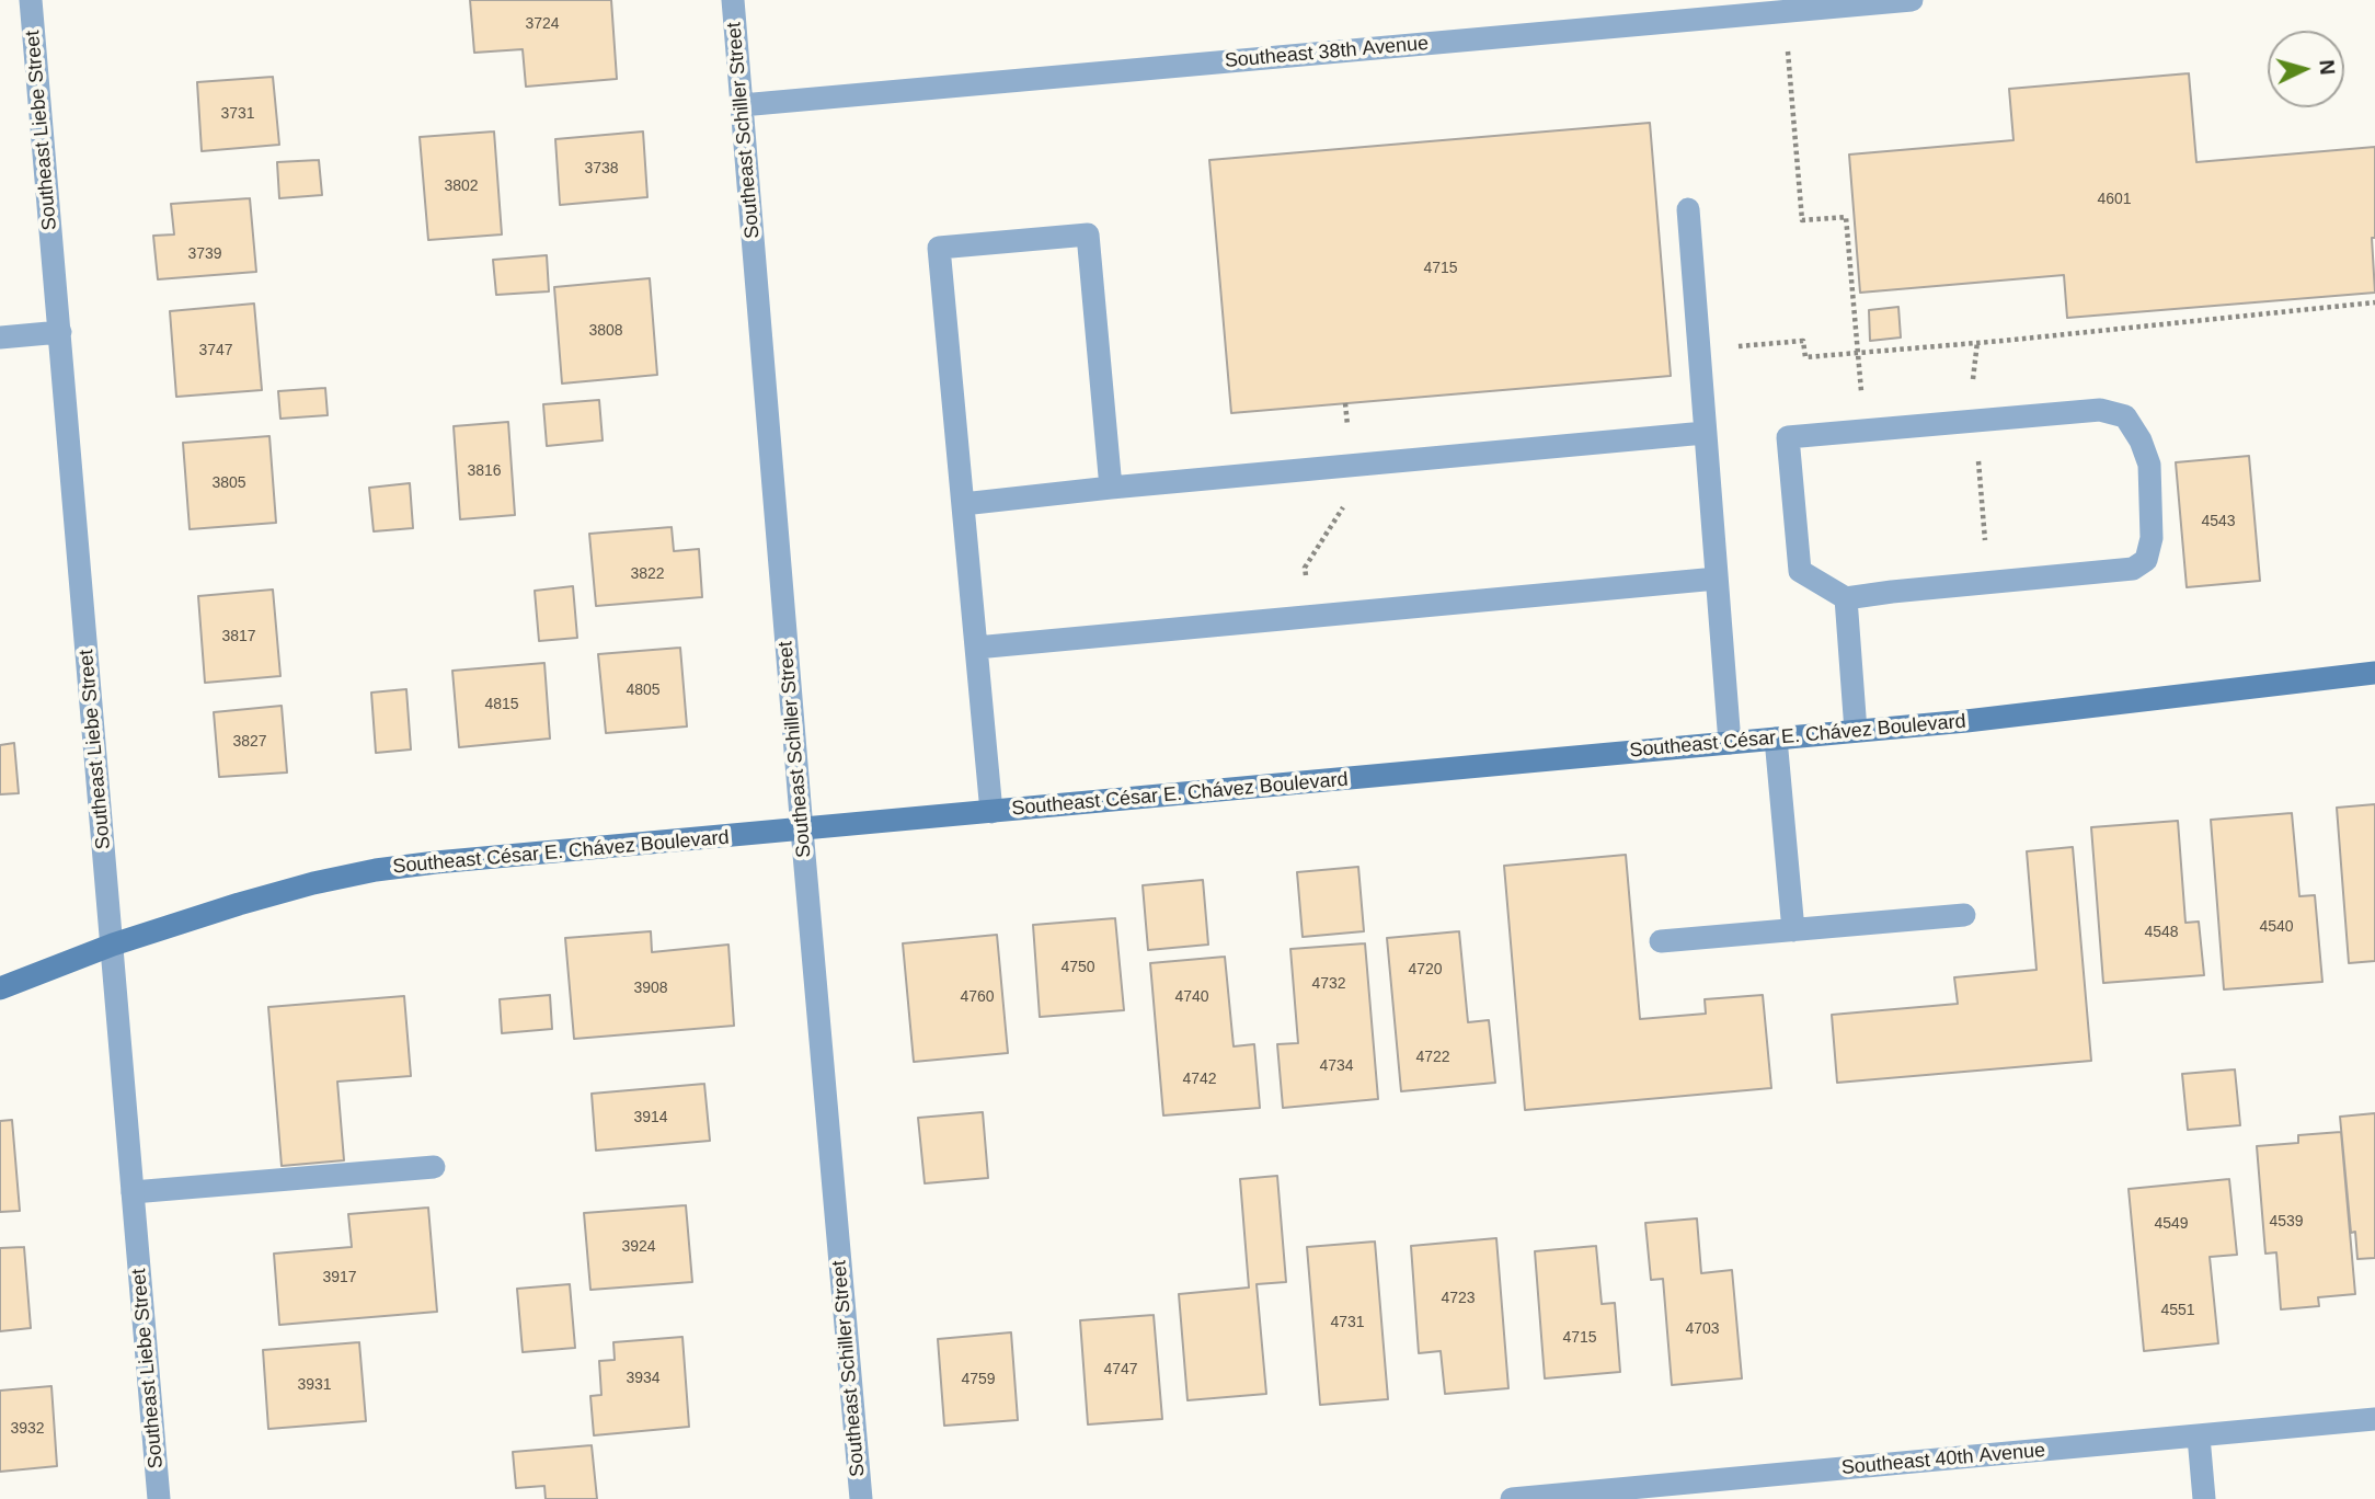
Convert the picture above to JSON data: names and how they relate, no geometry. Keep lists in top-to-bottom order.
{
  "streets": {
    "main road": ["Southeast César E. Chávez Boulevard"],
    "street": [
      "Southeast 38th Avenue",
      "Southeast Liebe Street",
      "Southeast Schiller Street",
      "Southeast 40th Avenue"
    ]
  },
  "crossings": [
    ["Southeast 38th Avenue", "Southeast Schiller Street"],
    ["Southeast Liebe Street", "Southeast César E. Chávez Boulevard"],
    ["Southeast Schiller Street", "Southeast César E. Chávez Boulevard"]
  ],
  "house_numbers": [
    "3724",
    "3731",
    "3738",
    "3802",
    "4601",
    "3739",
    "4715",
    "3808",
    "3747",
    "3816",
    "3805",
    "4543",
    "3822",
    "3817",
    "4805",
    "4815",
    "3827",
    "4540",
    "4548",
    "4750",
    "4720",
    "4732",
    "3908",
    "4760",
    "4740",
    "4722",
    "4734",
    "4742",
    "3914",
    "4539",
    "4549",
    "3924",
    "3917",
    "4723",
    "4551",
    "4731",
    "4703",
    "4715",
    "4747",
    "3934",
    "4759",
    "3931",
    "3932"
  ],
  "north": "right"
}
